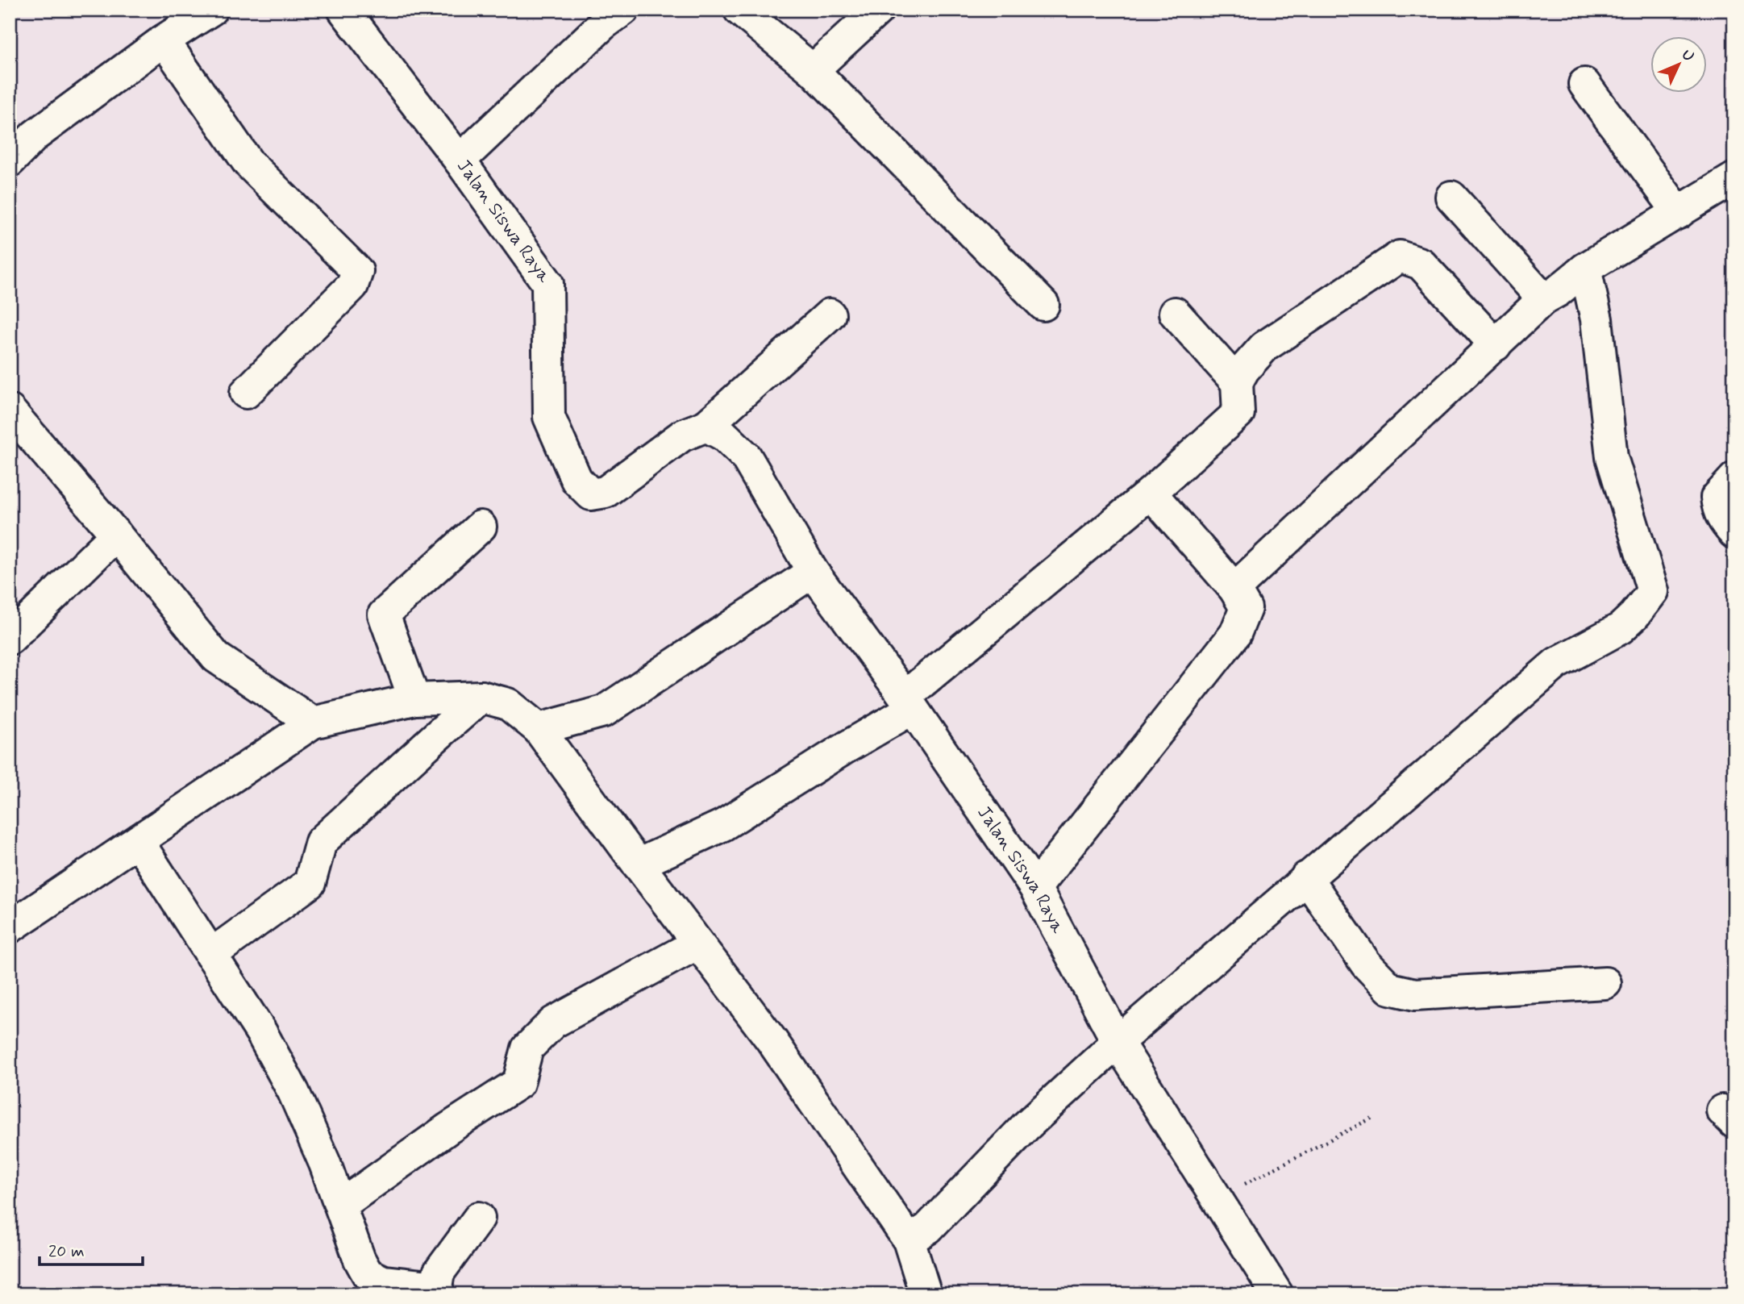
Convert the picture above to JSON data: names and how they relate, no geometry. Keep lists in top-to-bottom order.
{
  "streets": {
    "street": ["Jalan Siswa Raya"]
  },
  "scale_bar": "20 m",
  "north": "top right"
}
